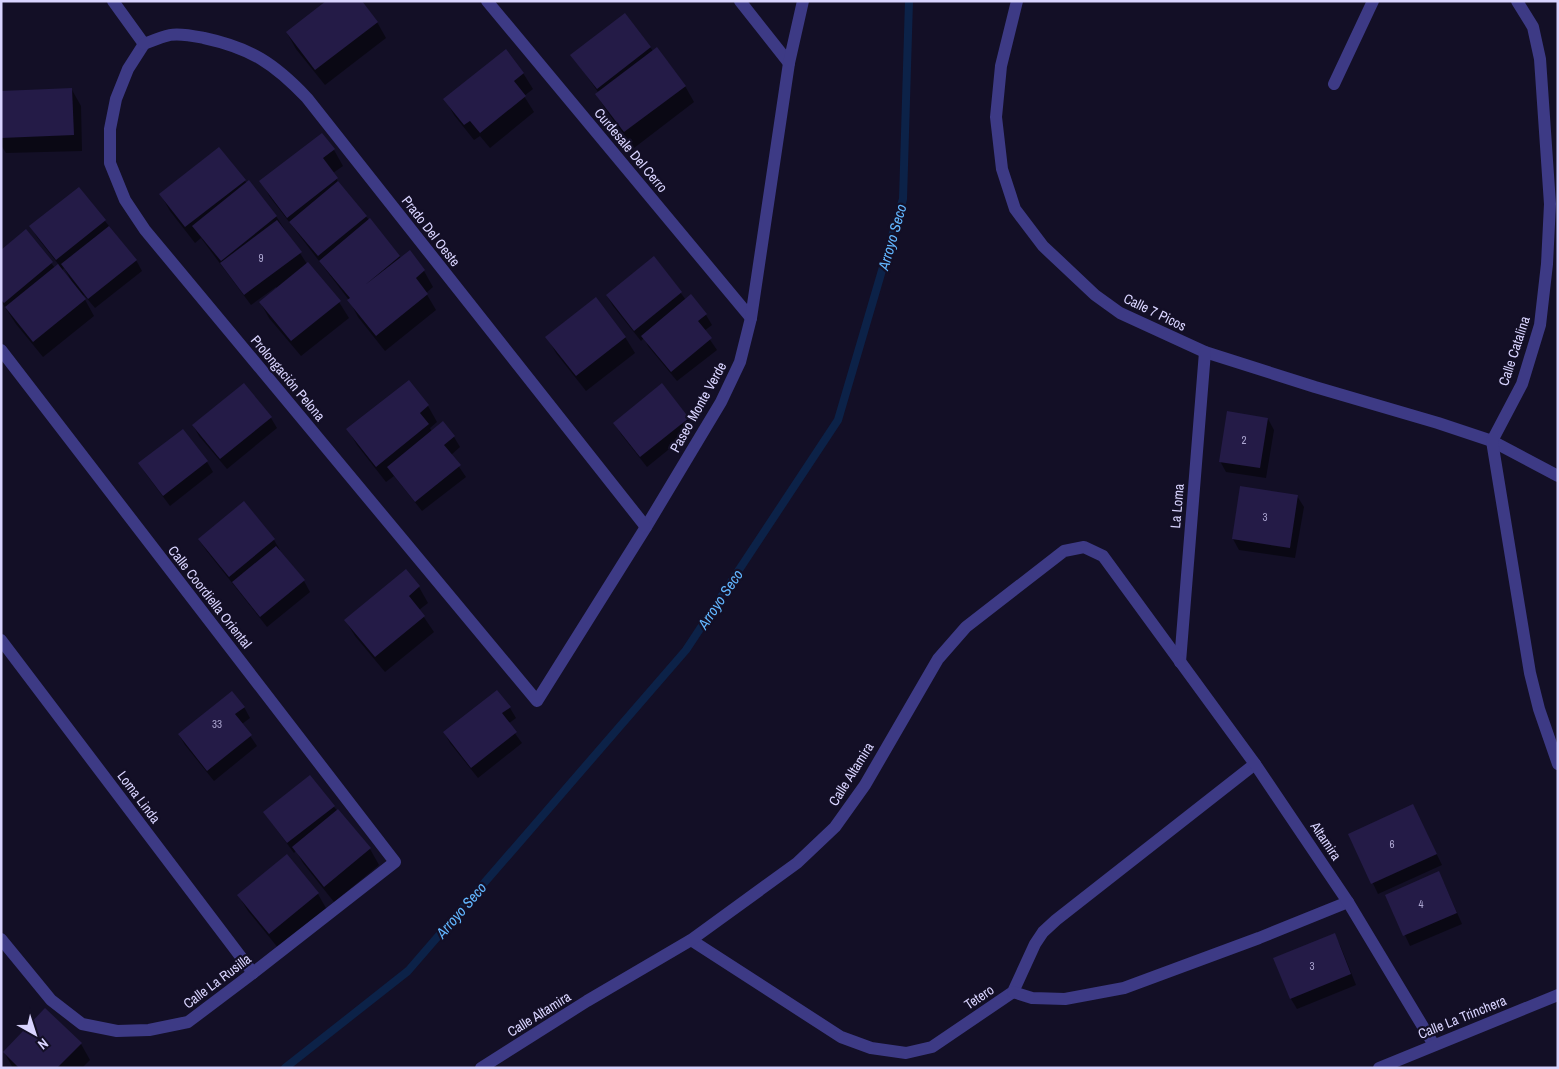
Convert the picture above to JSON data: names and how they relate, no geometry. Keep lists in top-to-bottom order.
{
  "streets": {
    "street": [
      "Curdesale Del Cerro",
      "Prado Del Oeste",
      "Calle 7 Picos",
      "Calle Catalina",
      "Prolongación Pelona",
      "Paseo Monte Verde",
      "La Loma",
      "Calle Coordiella Oriental",
      "Calle Altamira",
      "Loma Linda",
      "Altamira",
      "Calle La Rusilla",
      "Tetero",
      "Calle La Trinchera"
    ]
  },
  "crossings": [
    ["Curdesale Del Cerro", "Paseo Monte Verde"],
    ["Prado Del Oeste", "Prolongación Pelona"],
    ["Prado Del Oeste", "Paseo Monte Verde"],
    ["Calle 7 Picos", "Calle Catalina"],
    ["Calle 7 Picos", "La Loma"],
    ["Prolongación Pelona", "Paseo Monte Verde"],
    ["La Loma", "Calle Altamira"],
    ["La Loma", "Altamira"],
    ["Calle Coordiella Oriental", "Calle La Rusilla"],
    ["Calle Altamira", "Altamira"],
    ["Calle Altamira", "Tetero"],
    ["Loma Linda", "Calle La Rusilla"],
    ["Altamira", "Tetero"],
    ["Altamira", "Calle La Trinchera"]
  ],
  "water": ["Arroyo Seco"],
  "house_numbers": [
    "9",
    "2",
    "3",
    "33",
    "6",
    "4",
    "3"
  ],
  "north": "bottom right"
}
